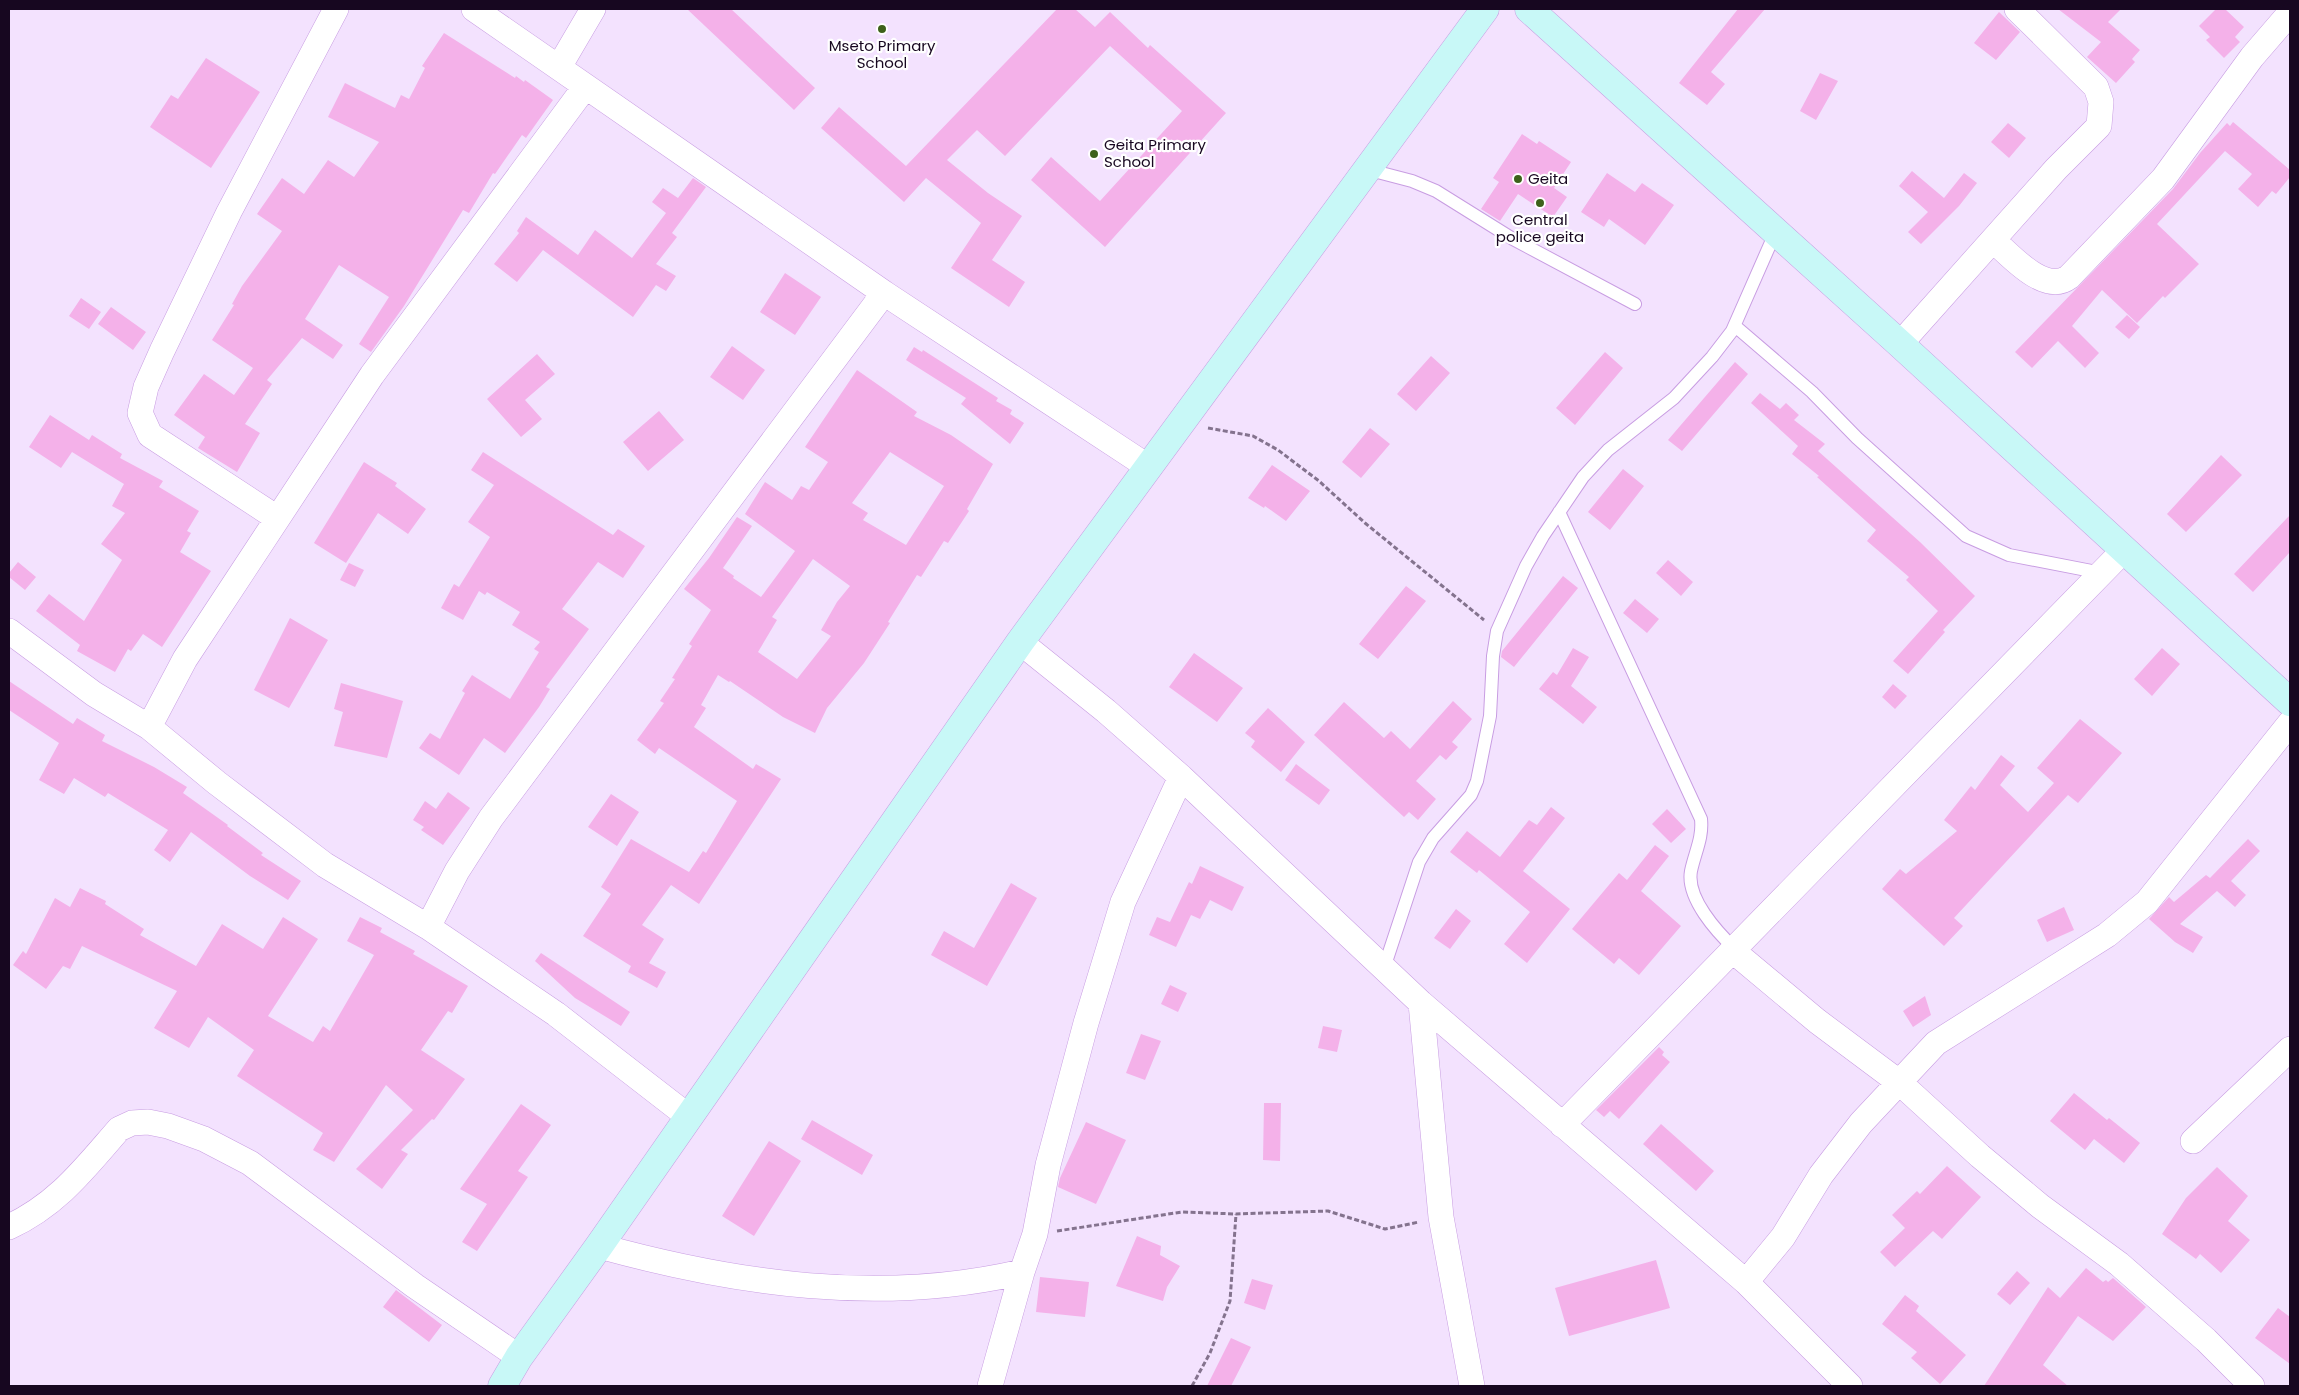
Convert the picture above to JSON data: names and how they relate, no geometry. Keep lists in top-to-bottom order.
{
  "places": [
    "Mseto Primary School",
    "Geita Primary School",
    "Geita",
    "Central police geita"
  ]
}
